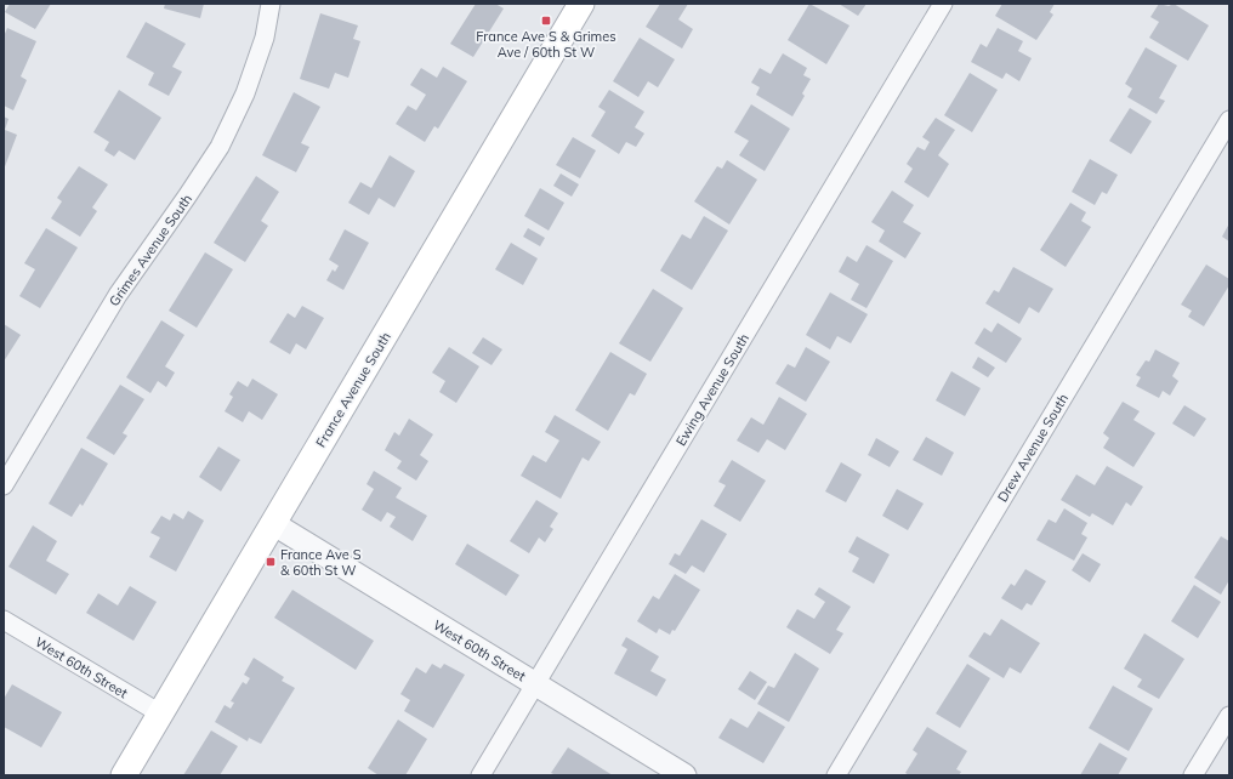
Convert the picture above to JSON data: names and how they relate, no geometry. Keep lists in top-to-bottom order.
{
  "streets": {
    "main road": ["France Avenue South"],
    "street": [
      "Grimes Avenue South",
      "Ewing Avenue South",
      "Drew Avenue South",
      "West 60th Street"
    ]
  },
  "crossings": [
    ["France Avenue South", "West 60th Street"],
    ["Ewing Avenue South", "West 60th Street"]
  ],
  "places": {
    "transit": ["France Ave S & Grimes Ave / 60th St W", "France Ave S & 60th St W"]
  }
}
